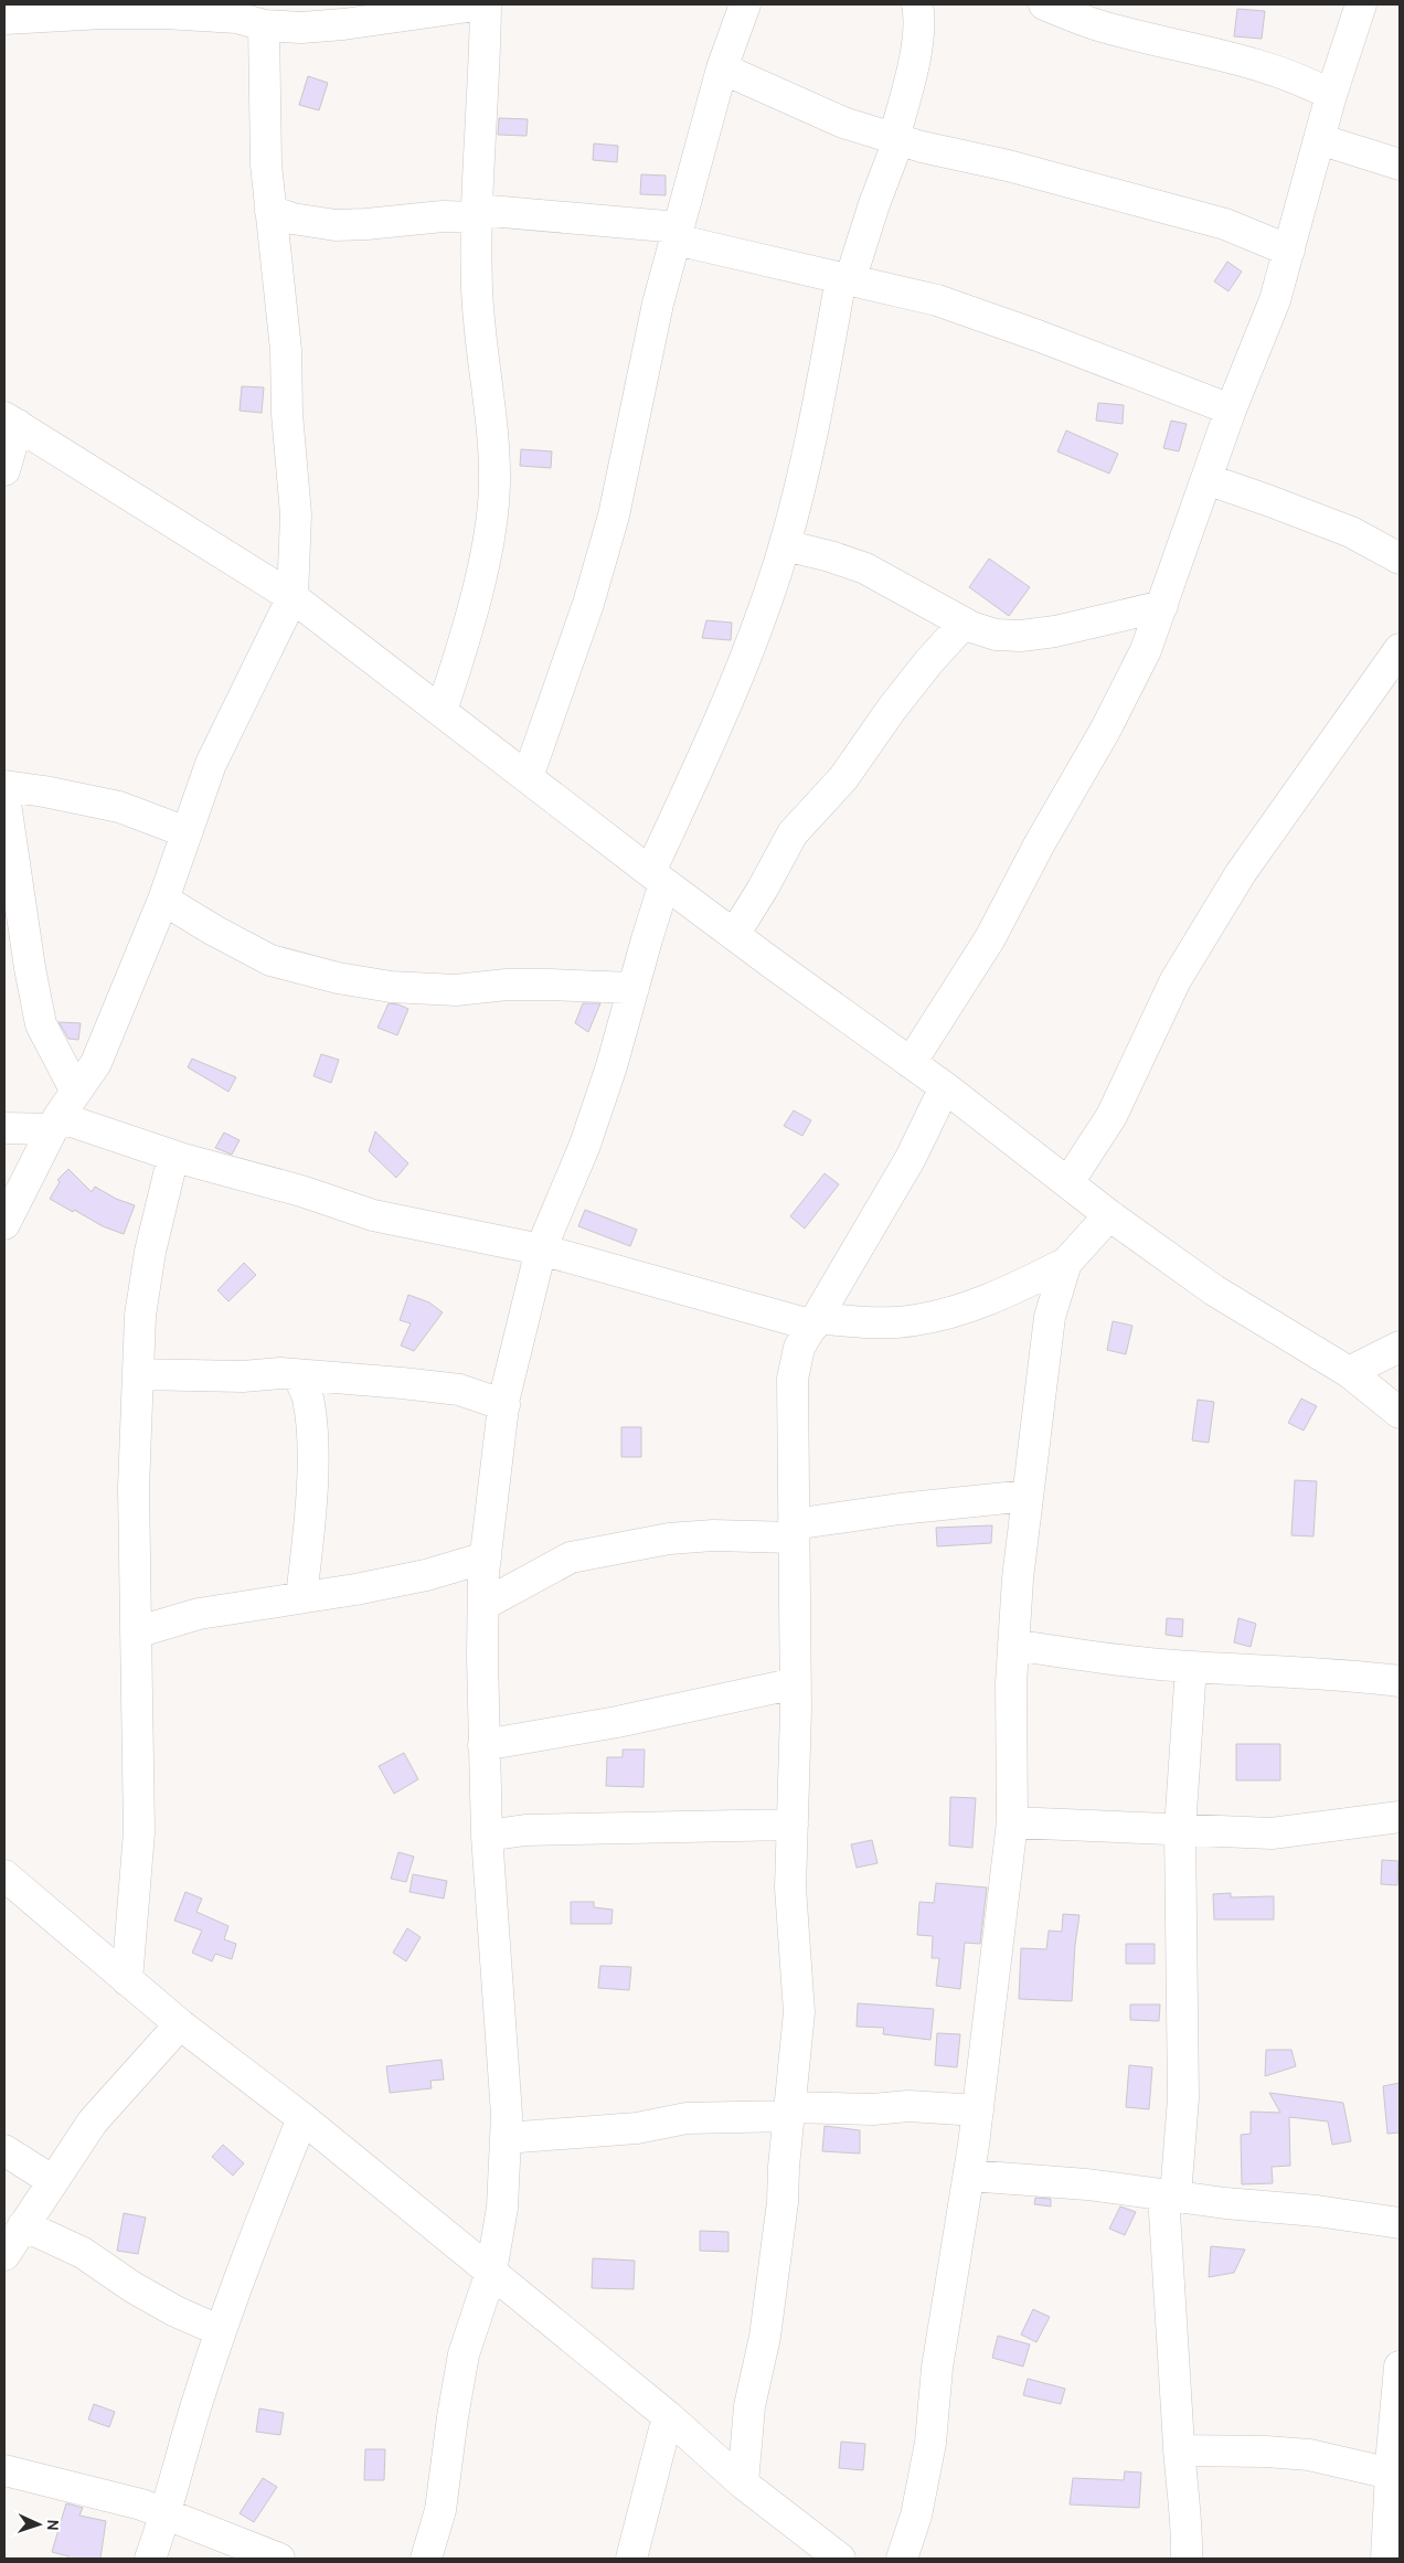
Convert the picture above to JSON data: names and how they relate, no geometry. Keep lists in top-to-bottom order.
{
  "north": "right"
}
